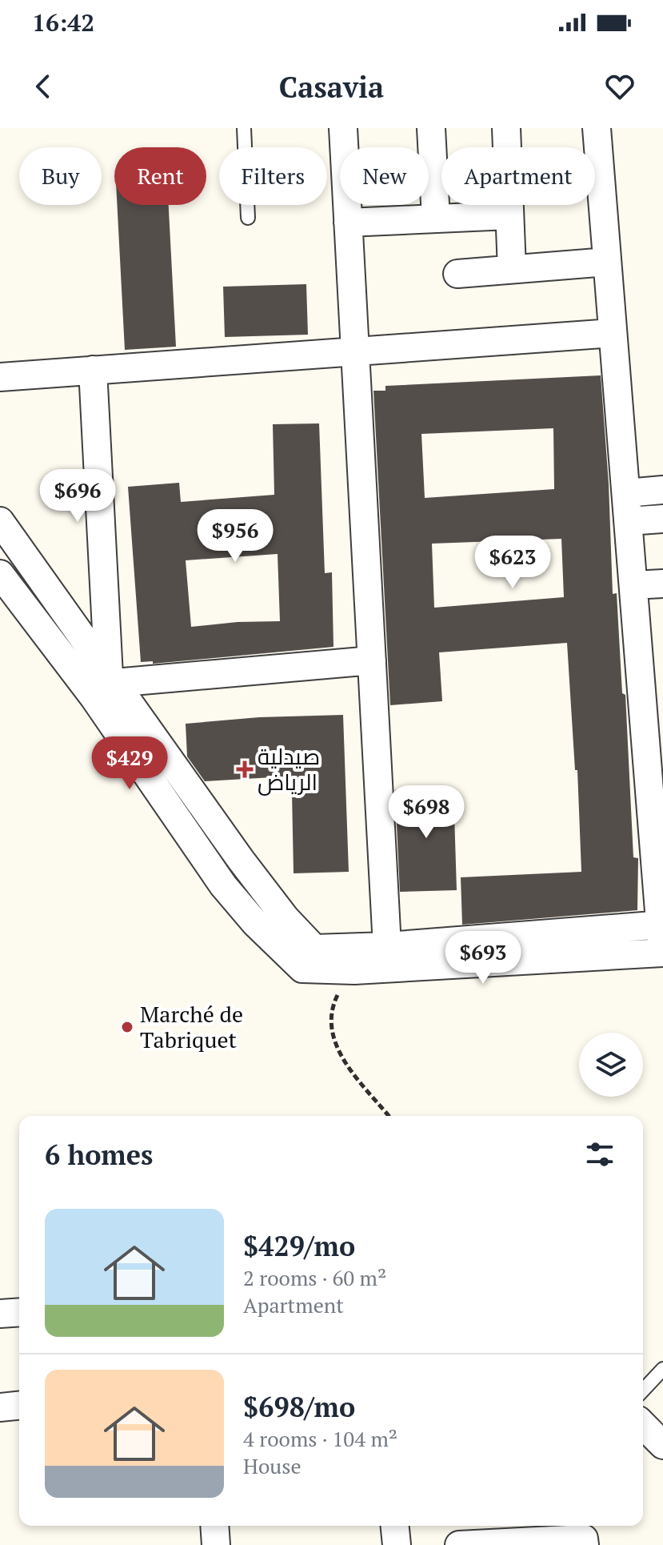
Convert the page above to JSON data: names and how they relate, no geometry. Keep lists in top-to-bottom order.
{
  "places": {
    "health": ["صيدلية الرياض"],
    "other": ["Marché de Tabriquet"]
  },
  "page": {
    "status": "16:42",
    "header": "Casavia",
    "chip": [
      "Buy",
      "Rent",
      "Filters",
      "New",
      "Apartment"
    ],
    "price": [
      "$696",
      "$956",
      "$623",
      "$429",
      "$698",
      "$693"
    ],
    "heading": "6 homes",
    "list": [
      {
        "name": "$429/mo",
        "note": "2 rooms · 60 m² · Apartment"
      },
      {
        "name": "$698/mo",
        "note": "4 rooms · 104 m² · House"
      }
    ]
  }
}
